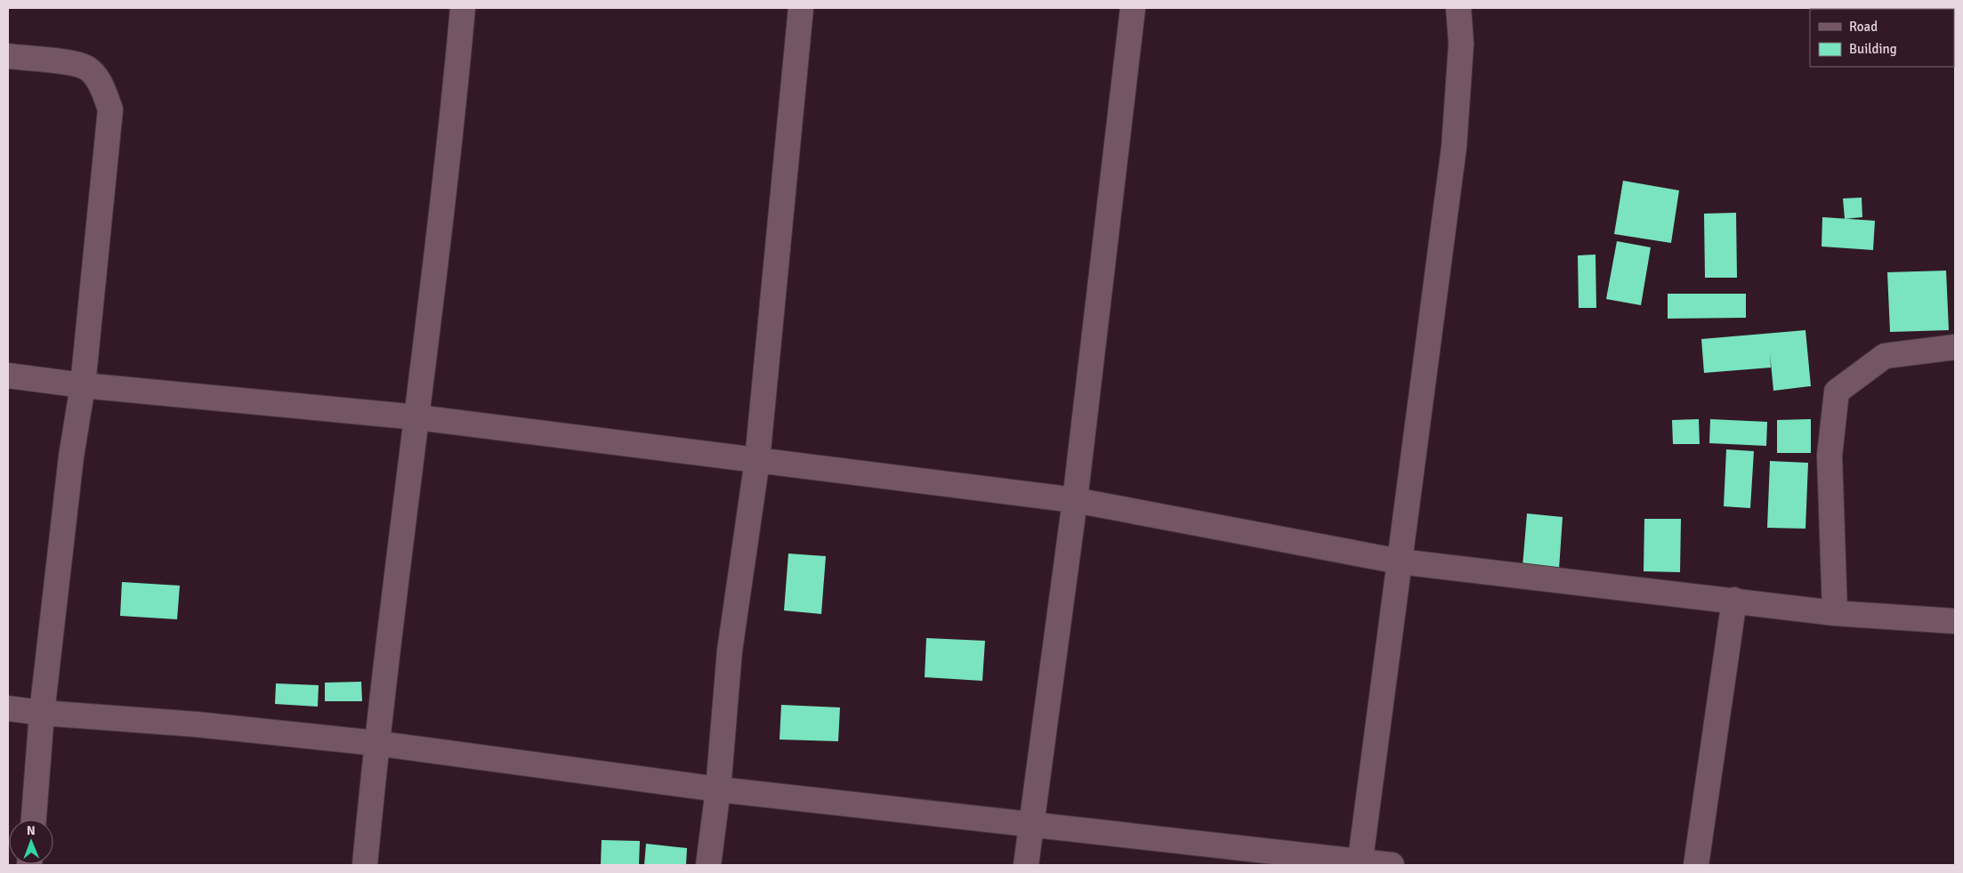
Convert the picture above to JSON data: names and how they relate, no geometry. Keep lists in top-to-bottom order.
{
  "legend": ["Road", "Building"],
  "north": "top"
}
